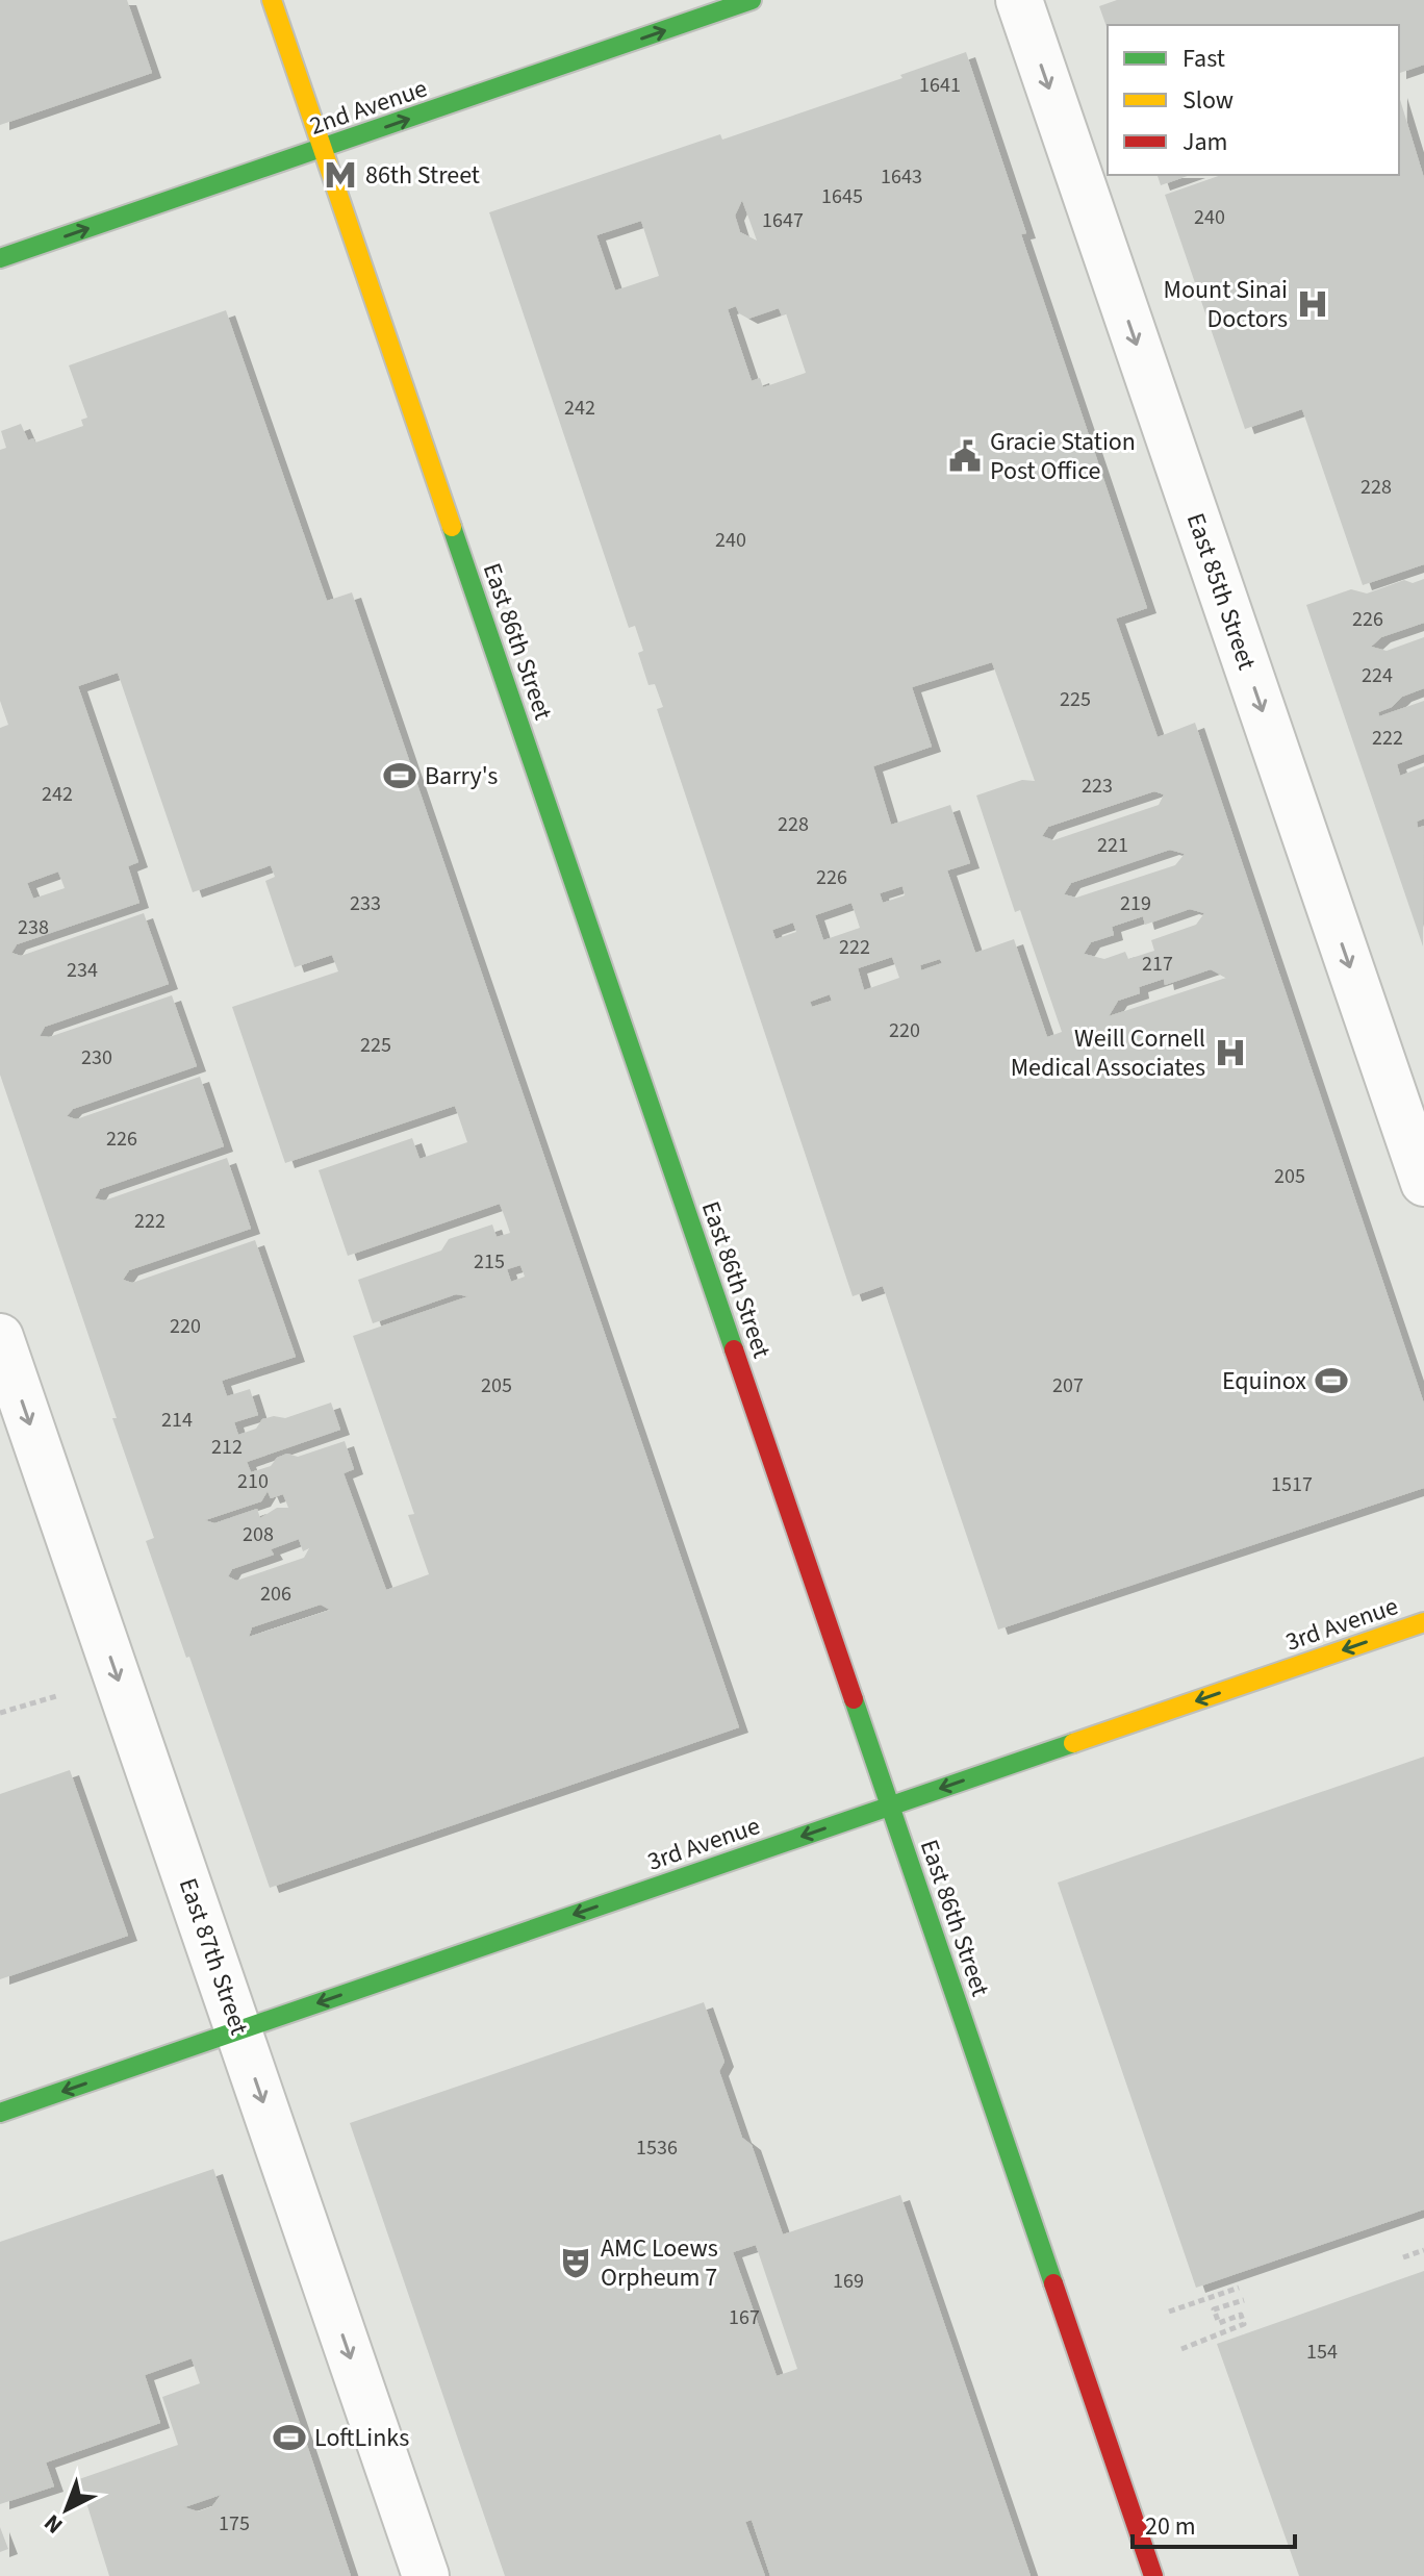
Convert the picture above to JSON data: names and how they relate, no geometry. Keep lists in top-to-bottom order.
{
  "streets": {
    "main road": ["2nd Avenue", "East 86th Street", "3rd Avenue"],
    "street": ["East 85th Street", "East 87th Street"]
  },
  "crossings": [
    ["2nd Avenue", "East 86th Street"],
    ["East 86th Street", "3rd Avenue"],
    ["3rd Avenue", "East 87th Street"]
  ],
  "one_way": [
    "2nd Avenue",
    "East 85th Street",
    "3rd Avenue",
    "East 87th Street"
  ],
  "places": {
    "metro station": ["86th Street"],
    "hospital": ["Mount Sinai Doctors", "Weill Cornell Medical Associates"],
    "public building": ["Gracie Station Post Office"],
    "sports": ["Barry's", "Equinox", "LoftLinks"],
    "theatre": ["AMC Loews Orpheum 7"]
  },
  "house_numbers": [
    "1641",
    "1643",
    "1645",
    "240",
    "1647",
    "242",
    "228",
    "240",
    "226",
    "224",
    "225",
    "222",
    "223",
    "242",
    "228",
    "221",
    "226",
    "233",
    "219",
    "238",
    "222",
    "217",
    "234",
    "220",
    "225",
    "230",
    "226",
    "205",
    "222",
    "215",
    "220",
    "205",
    "207",
    "214",
    "212",
    "210",
    "1517",
    "208",
    "206",
    "1536",
    "169",
    "167",
    "154",
    "175"
  ],
  "legend": ["Fast", "Slow", "Jam"],
  "scale_bar": "20 m",
  "north": "bottom left"
}
